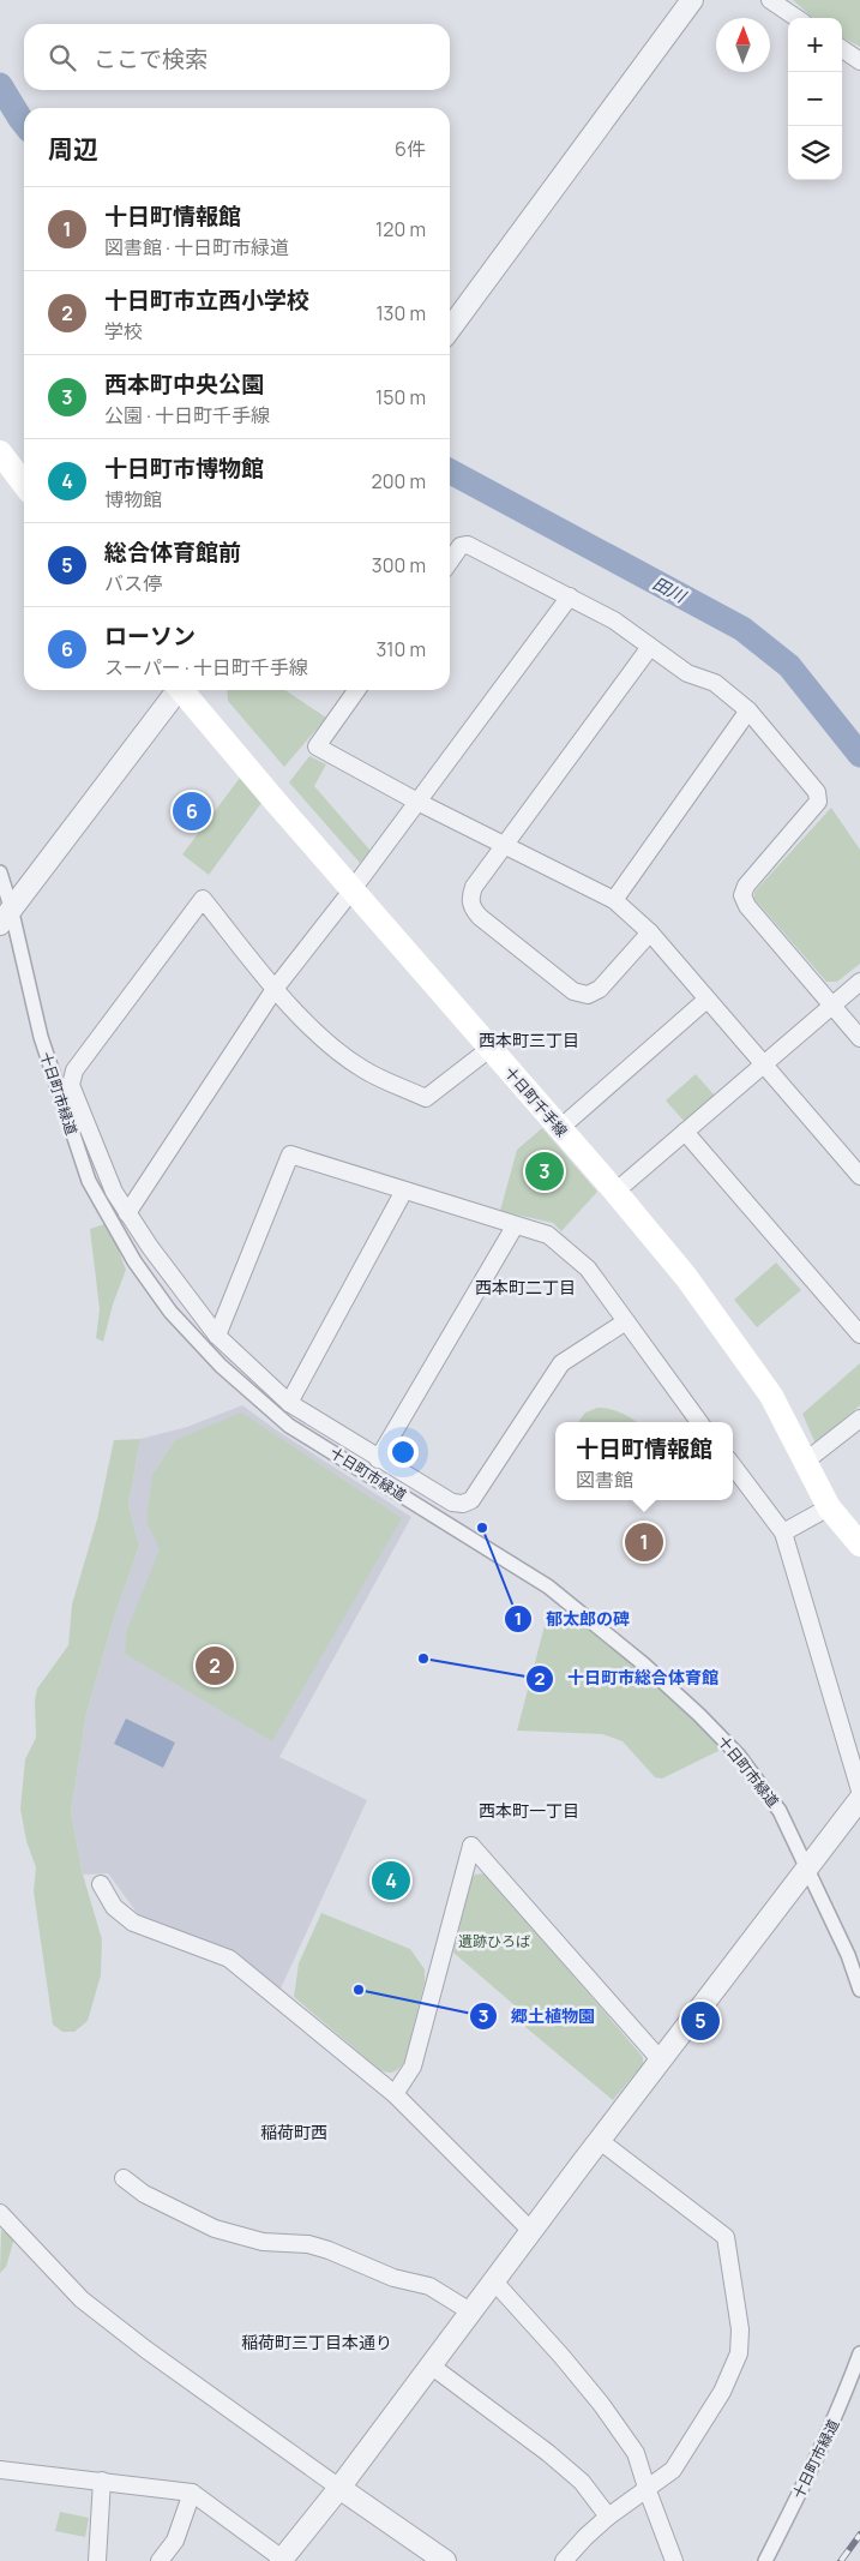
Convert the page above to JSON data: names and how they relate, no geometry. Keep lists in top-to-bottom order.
{
  "streets": {
    "main road": ["十日町千手線"],
    "street": ["十日町市緑道"]
  },
  "districts": [
    "西本町三丁目",
    "西本町二丁目",
    "西本町一丁目",
    "稲荷町西",
    "稲荷町三丁目本通り"
  ],
  "water": ["田川"],
  "parks": ["遺跡ひろば"],
  "places": ["郁太郎の碑", "十日町市総合体育館", "郷土植物園"],
  "north": "top",
  "page": {
    "map_buttons": ["+", "−"],
    "search": "ここで検索",
    "heading": ["周辺", "6件"],
    "list": [
      {
        "mark": "1",
        "name": "十日町情報館",
        "note": "図書館 · 十日町市緑道",
        "value": "120 m"
      },
      {
        "mark": "2",
        "name": "十日町市立西小学校",
        "note": "学校",
        "value": "130 m"
      },
      {
        "mark": "3",
        "name": "西本町中央公園",
        "note": "公園 · 十日町千手線",
        "value": "150 m"
      },
      {
        "mark": "4",
        "name": "十日町市博物館",
        "note": "博物館",
        "value": "200 m"
      },
      {
        "mark": "5",
        "name": "総合体育館前",
        "note": "バス停",
        "value": "300 m"
      },
      {
        "mark": "6",
        "name": "ローソン",
        "note": "スーパー · 十日町千手線",
        "value": "310 m"
      }
    ],
    "pins": [
      "6",
      "3",
      "1",
      "2",
      "4",
      "5"
    ],
    "popup": ["十日町情報館", "図書館"]
  }
}
